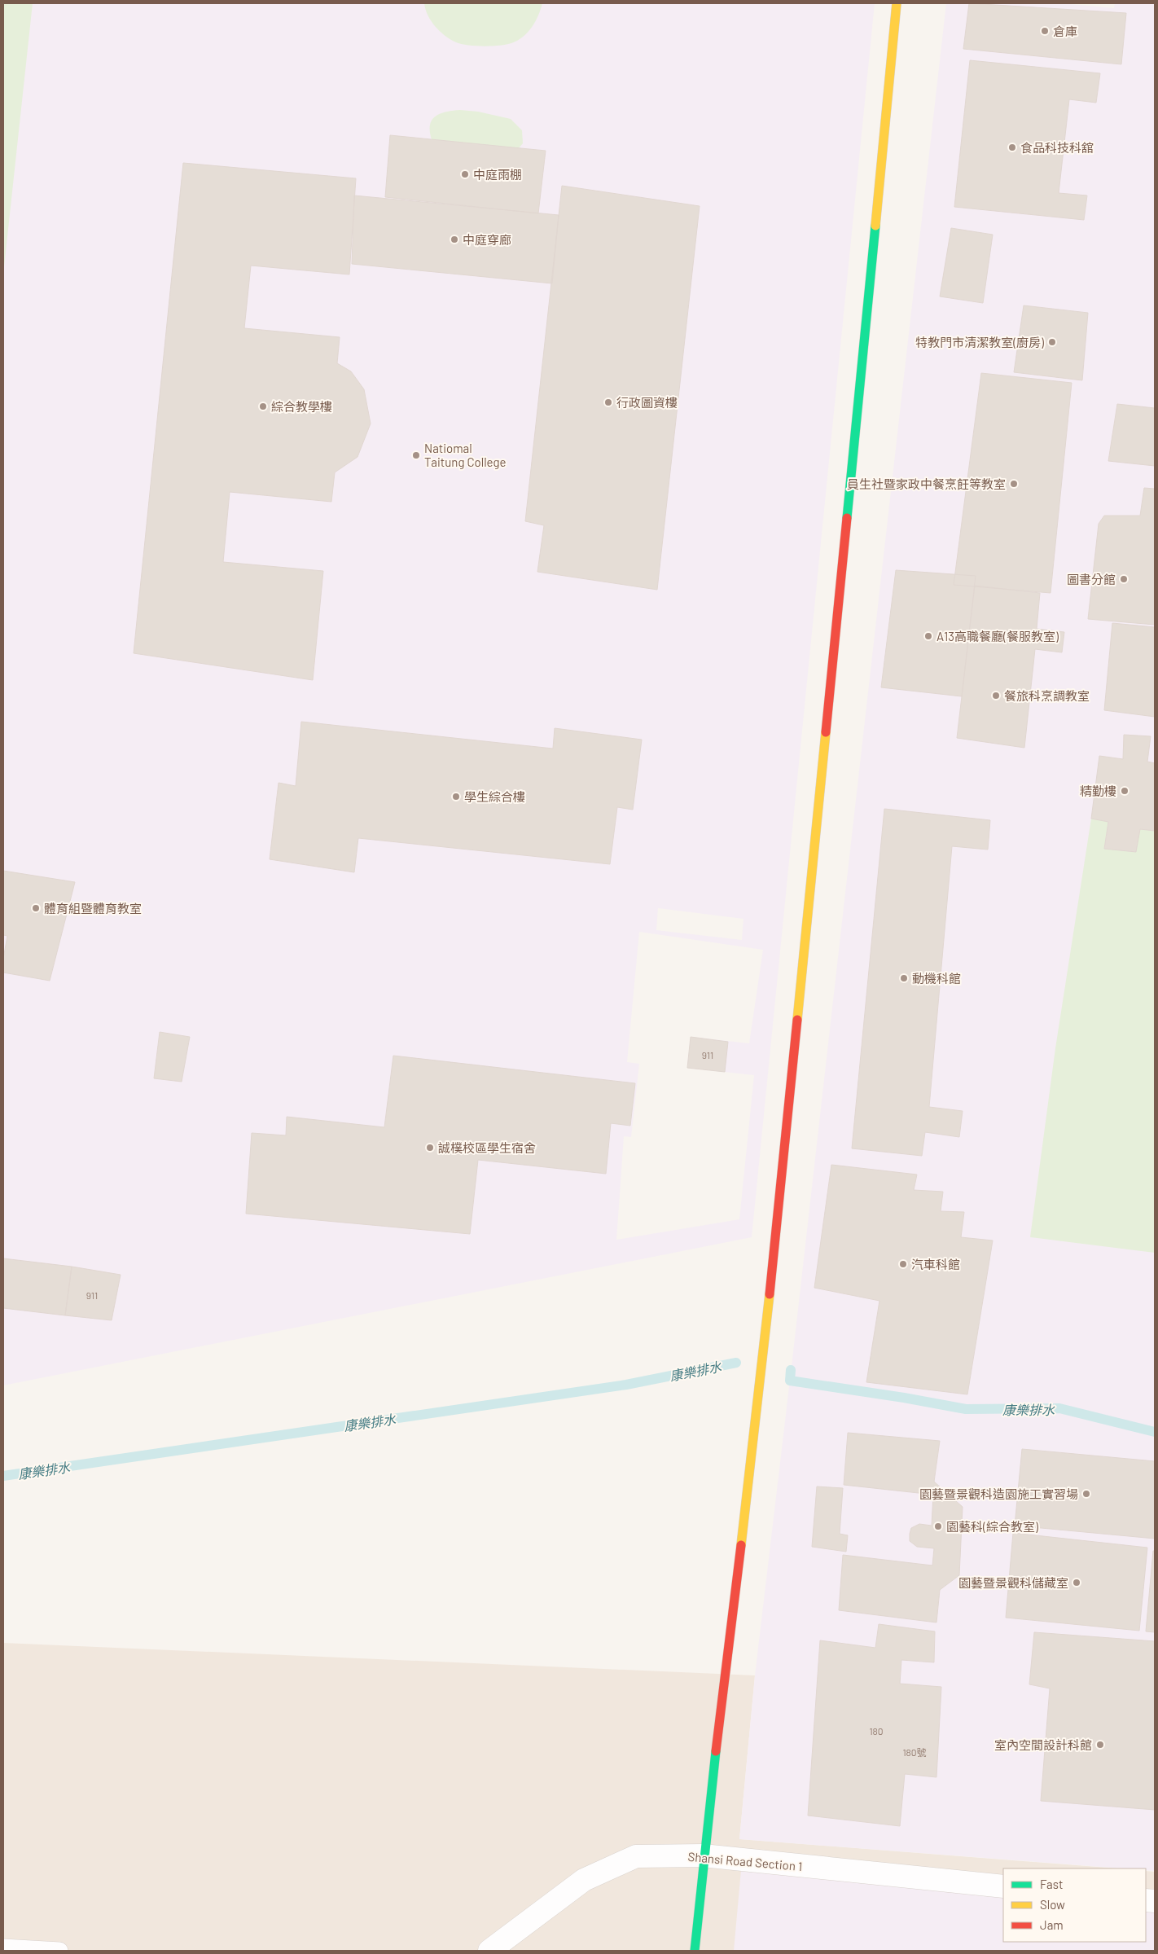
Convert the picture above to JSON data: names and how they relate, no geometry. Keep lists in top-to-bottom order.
{
  "streets": {
    "street": ["Shansi Road Section 1"]
  },
  "water": ["康樂排水"],
  "places": [
    "倉庫",
    "食品科技科舘",
    "中庭雨棚",
    "中庭穿廊",
    "特教門市清潔教室(廚房)",
    "行政圖資樓",
    "綜合教學樓",
    "Natiomal Taitung College",
    "員生社暨家政中餐烹飪等教室",
    "圖書分館",
    "A13高職餐廳(餐服教室)",
    "餐旅科烹調教室",
    "精勤樓",
    "學生綜合樓",
    "體育組暨體育教室",
    "動機科館",
    "誠樸校區學生宿舍",
    "汽車科館",
    "園藝暨景觀科造園施工實習場",
    "園藝科(綜合教室)",
    "園藝暨景觀科儲藏室",
    "室內空間設計科館"
  ],
  "house_numbers": [
    "911",
    "911",
    "180",
    "180號"
  ],
  "legend": ["Fast", "Slow", "Jam"]
}
